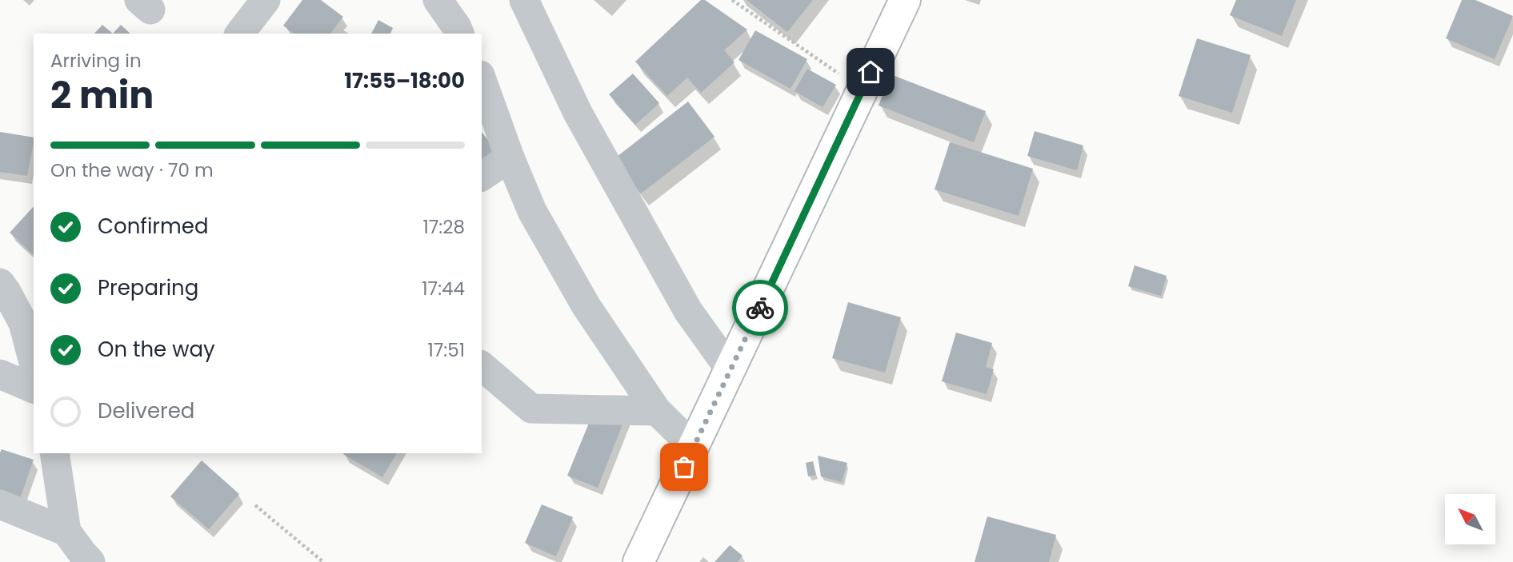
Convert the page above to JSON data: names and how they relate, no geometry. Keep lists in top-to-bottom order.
{
  "north": "top left",
  "page": {
    "heading": ["2 min", "Arriving in", "17:55–18:00"],
    "bar": "On the way · 70 m",
    "list": [
      ["Confirmed", "17:28"],
      ["Preparing", "17:44"],
      ["On the way", "17:51"],
      "Delivered"
    ]
  }
}
